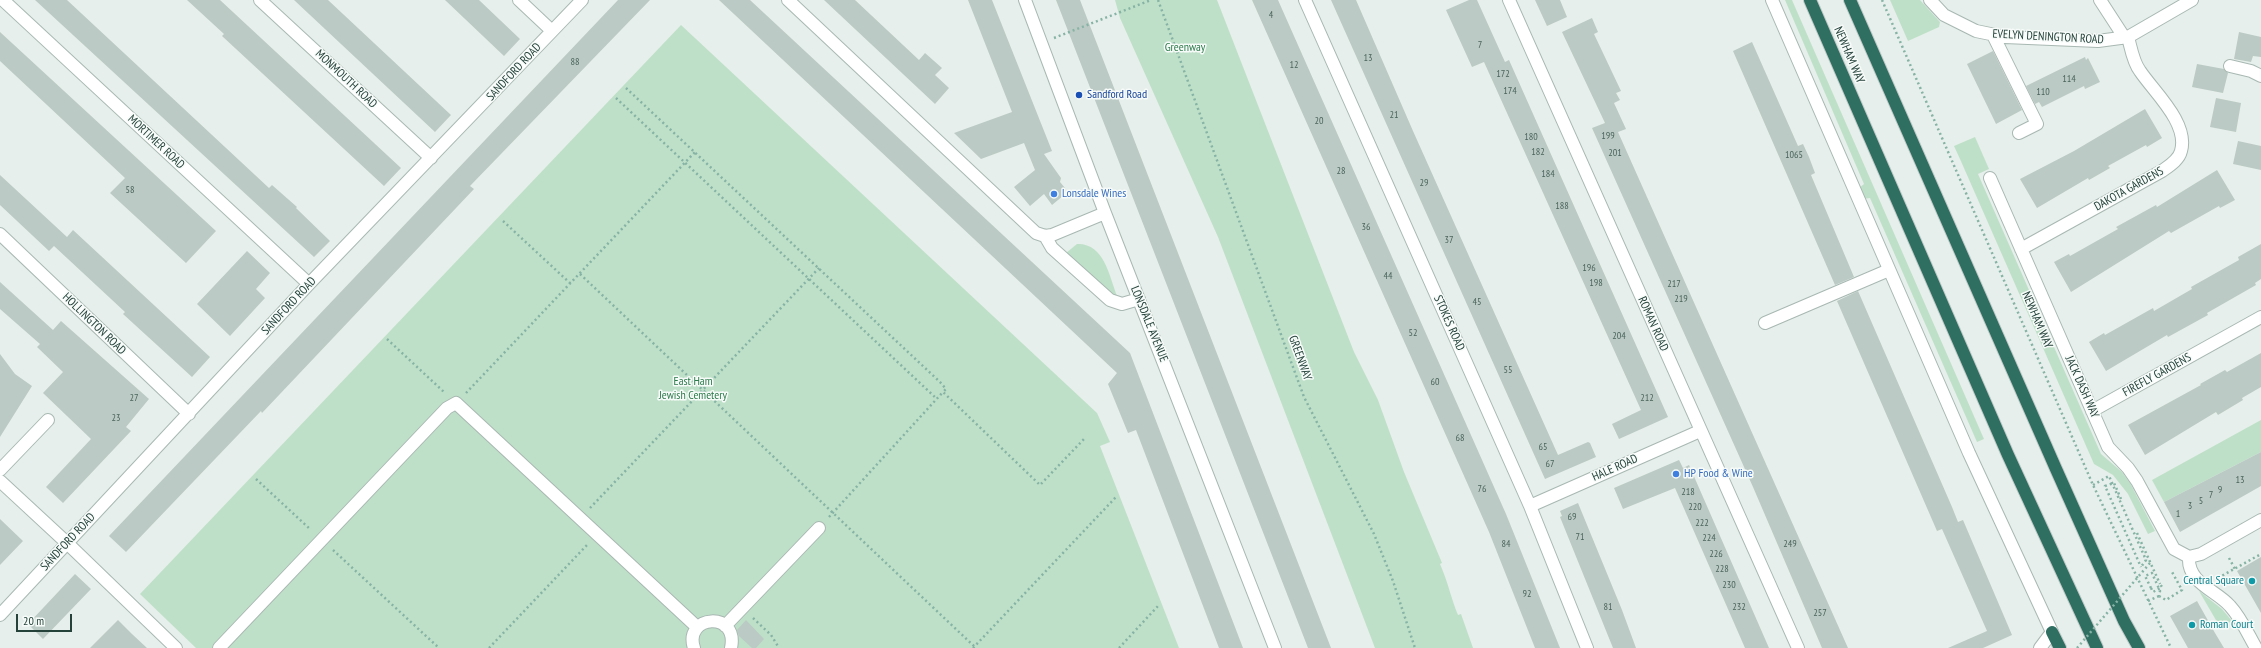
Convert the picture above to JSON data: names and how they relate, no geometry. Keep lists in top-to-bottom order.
{
  "streets": {
    "highway": ["NEWHAM WAY"],
    "street": [
      "EVELYN DENINGTON ROAD",
      "SANDFORD ROAD",
      "MONMOUTH ROAD",
      "MORTIMER ROAD",
      "DAKOTA GARDENS",
      "STOKES ROAD",
      "HOLLINGTON ROAD",
      "LONSDALE AVENUE",
      "ROMAN ROAD",
      "FIREFLY GARDENS",
      "JACK DASH WAY",
      "HALE ROAD"
    ],
    "path": ["GREENWAY"]
  },
  "crossings": [
    ["EVELYN DENINGTON ROAD", "DAKOTA GARDENS"],
    ["SANDFORD ROAD", "MONMOUTH ROAD"],
    ["SANDFORD ROAD", "MORTIMER ROAD"],
    ["SANDFORD ROAD", "HOLLINGTON ROAD"],
    ["DAKOTA GARDENS", "JACK DASH WAY"],
    ["STOKES ROAD", "HALE ROAD"],
    ["ROMAN ROAD", "HALE ROAD"],
    ["FIREFLY GARDENS", "JACK DASH WAY"]
  ],
  "parks": ["Greenway", "East Ham Jewish Cemetery"],
  "places": [
    "Sandford Road",
    "Lonsdale Wines",
    "HP Food & Wine",
    "Central Square",
    "Roman Court"
  ],
  "house_numbers": [
    "4",
    "7",
    "13",
    "88",
    "12",
    "172",
    "114",
    "174",
    "110",
    "21",
    "20",
    "199",
    "180",
    "182",
    "201",
    "1065",
    "28",
    "184",
    "29",
    "58",
    "188",
    "36",
    "37",
    "196",
    "44",
    "198",
    "217",
    "219",
    "45",
    "52",
    "204",
    "55",
    "60",
    "27",
    "212",
    "23",
    "68",
    "65",
    "67",
    "13",
    "76",
    "9",
    "218",
    "7",
    "5",
    "3",
    "220",
    "1",
    "69",
    "222",
    "71",
    "224",
    "84",
    "249",
    "226",
    "228",
    "230",
    "92",
    "81",
    "232",
    "257"
  ],
  "scale_bar": "20 m"
}
